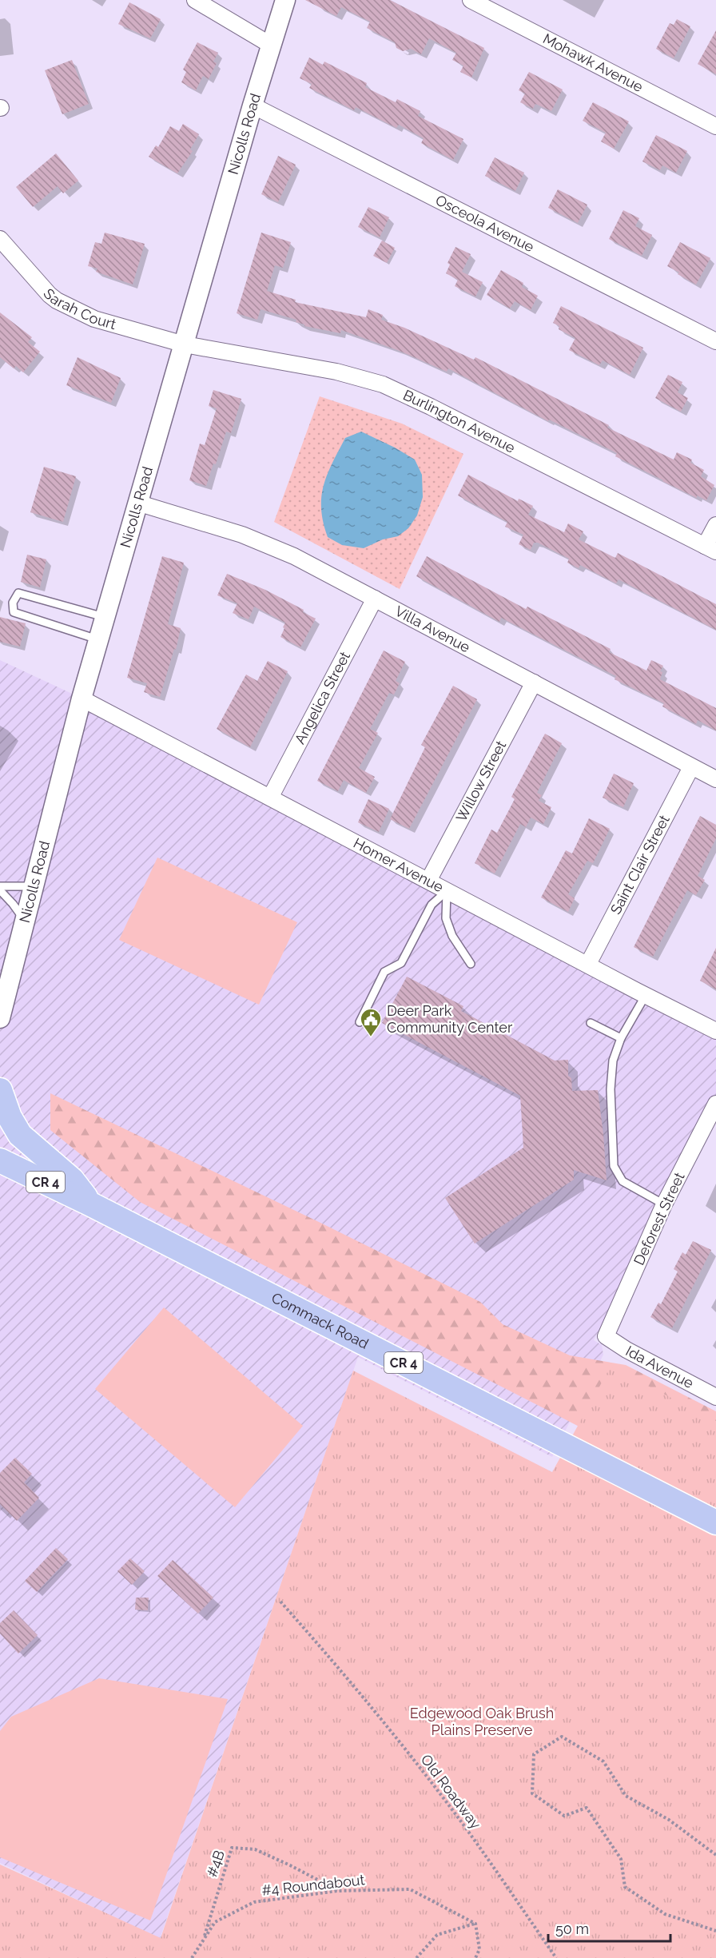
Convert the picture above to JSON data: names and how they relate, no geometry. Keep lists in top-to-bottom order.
{
  "streets": {
    "main road": ["CR 4", "Commack Road"],
    "street": [
      "Mohawk Avenue",
      "Nicolls Road",
      "Osceola Avenue",
      "Sarah Court",
      "Burlington Avenue",
      "Villa Avenue",
      "Angelica Street",
      "Willow Street",
      "Homer Avenue",
      "Saint Clair Street",
      "Deforest Street",
      "Ida Avenue"
    ],
    "path": ["Old Roadway", "#4B", "#4 Roundabout"]
  },
  "crossings": [
    ["Nicolls Road", "Osceola Avenue"],
    ["Nicolls Road", "Sarah Court"],
    ["Nicolls Road", "Burlington Avenue"],
    ["Nicolls Road", "Villa Avenue"],
    ["Nicolls Road", "Homer Avenue"],
    ["Sarah Court", "Burlington Avenue"],
    ["Villa Avenue", "Angelica Street"],
    ["Villa Avenue", "Willow Street"],
    ["Villa Avenue", "Saint Clair Street"],
    ["Angelica Street", "Homer Avenue"],
    ["Willow Street", "Homer Avenue"],
    ["Homer Avenue", "Saint Clair Street"],
    ["Deforest Street", "Ida Avenue"],
    ["#4B", "#4 Roundabout"]
  ],
  "parks": ["Edgewood Oak Brush Plains Preserve"],
  "places": {
    "public building": ["Deer Park Community Center"]
  },
  "scale_bar": "50 m"
}
